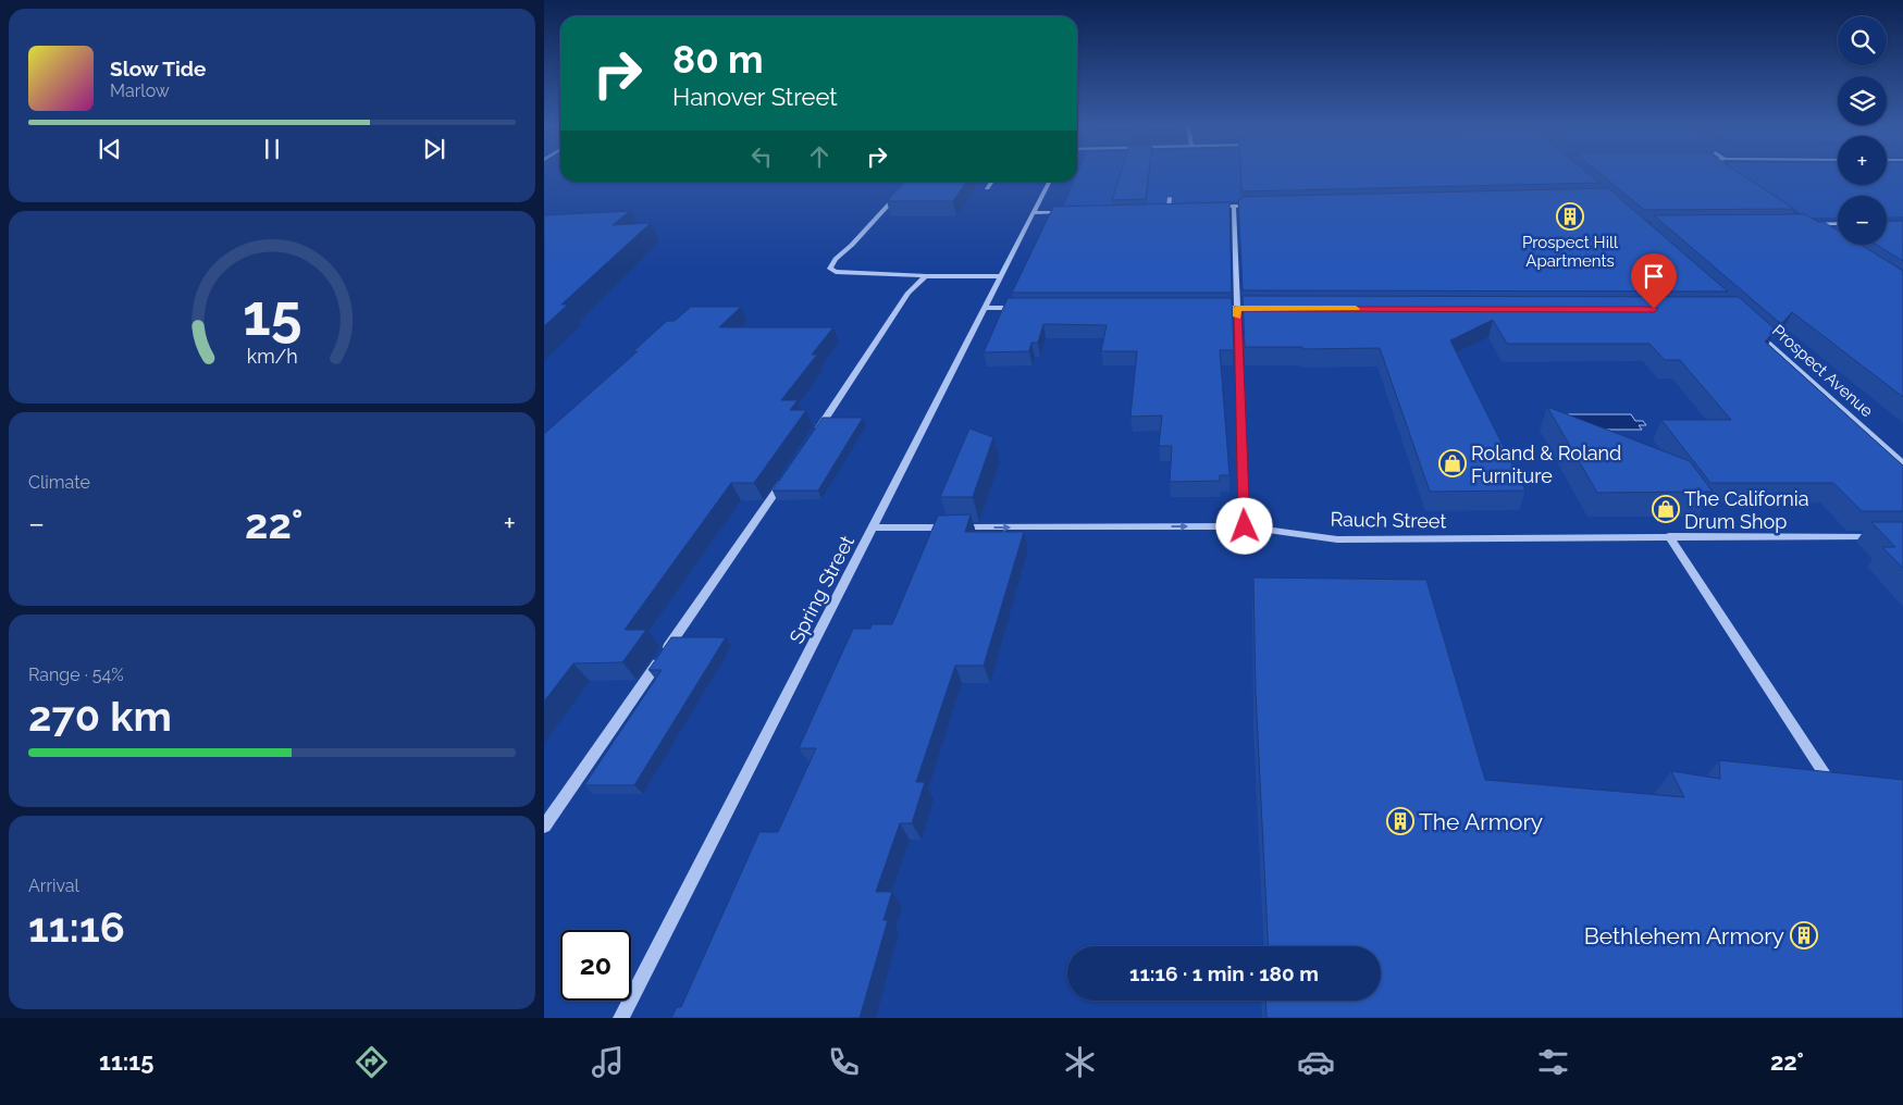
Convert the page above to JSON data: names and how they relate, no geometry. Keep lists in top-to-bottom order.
{
  "streets": {
    "street": ["Prospect Avenue", "Rauch Street", "Spring Street"]
  },
  "crossings": [
    ["Rauch Street", "Spring Street"]
  ],
  "one_way": ["Rauch Street"],
  "places": {
    "building": ["Prospect Hill Apartments", "The Armory", "Bethlehem Armory"],
    "shop": ["Roland & Roland Furniture", "The California Drum Shop"]
  },
  "page": {
    "map_buttons": ["+", "−"],
    "turn": ["80 m", "Hanover Street"],
    "song": ["Slow Tide", "Marlow"],
    "tile": [
      "Climate",
      ["Range · 54%", "270 km"],
      ["Arrival", "11:16"]
    ],
    "heat": ["−", "22°", "+"],
    "limit": "20",
    "trip": "11:16 · 1 min · 180 m",
    "tabs": ["11:15", "22°"],
    "gauge": ["15", "km/h"]
  }
}
